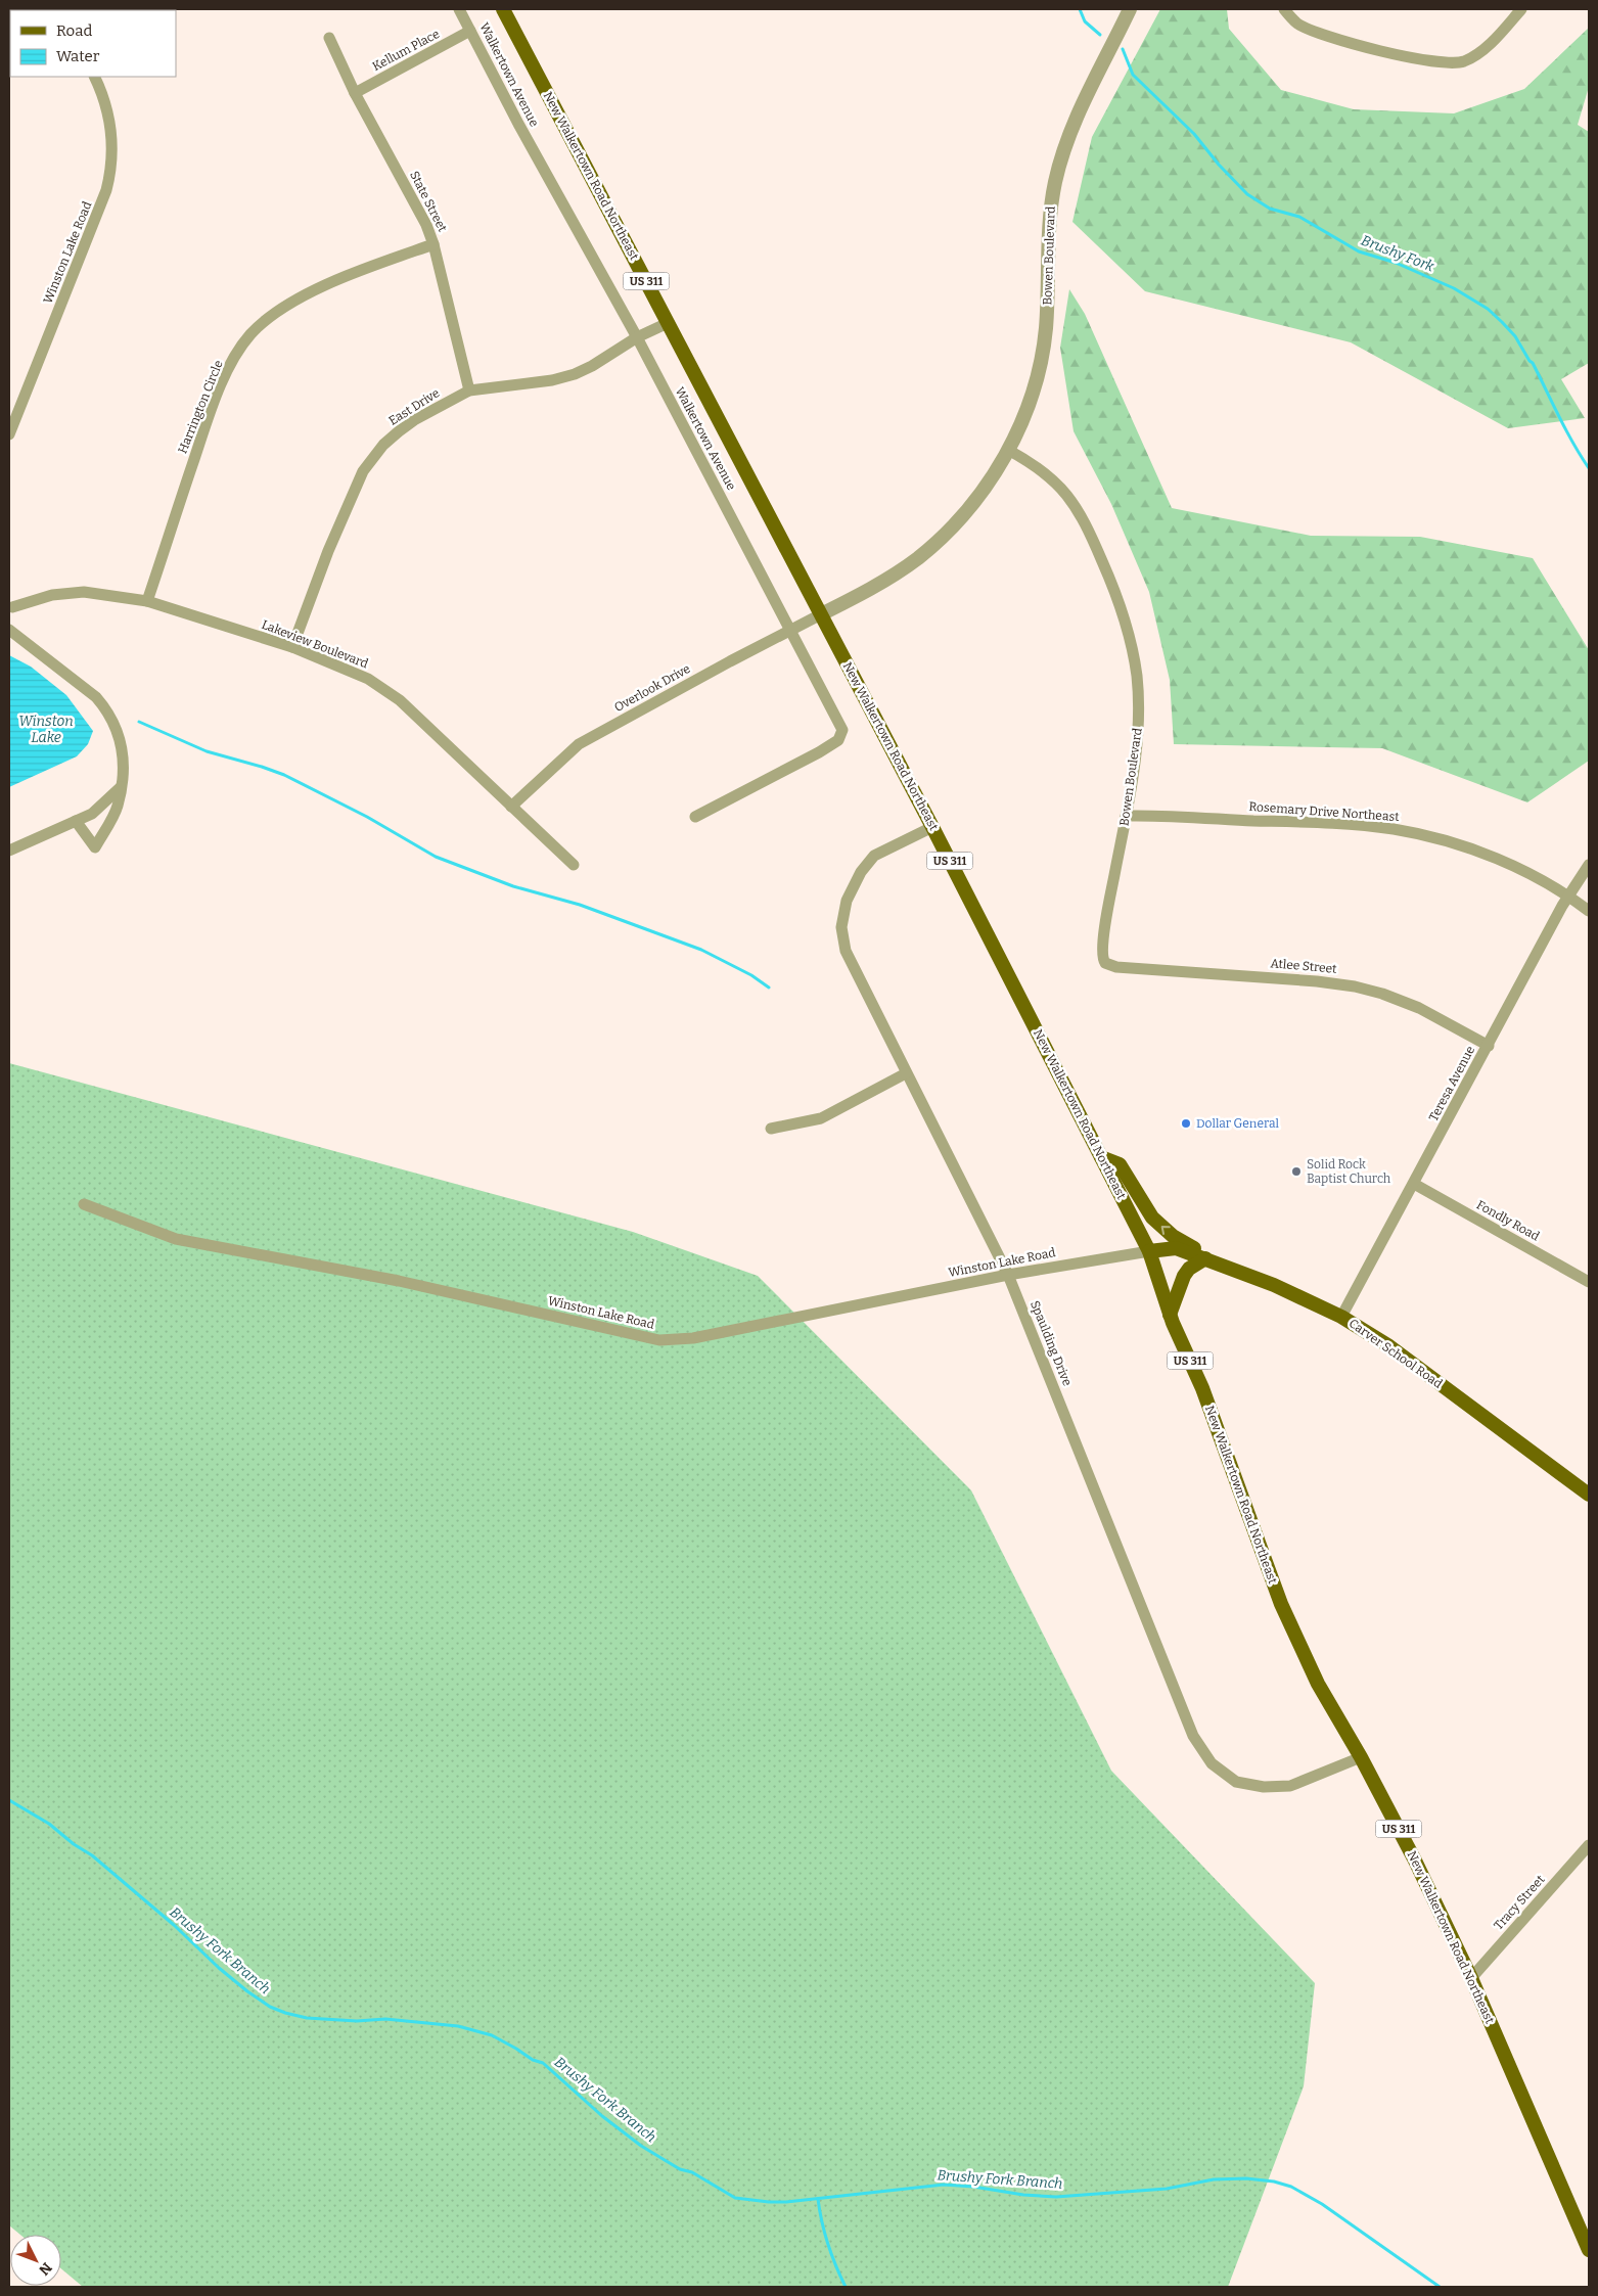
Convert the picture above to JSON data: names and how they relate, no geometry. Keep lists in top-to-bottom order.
{
  "streets": {
    "main road": ["New Walkertown Road Northeast", "US 311", "Carver School Road"],
    "street": [
      "Kellum Place",
      "Walkertown Avenue",
      "State Street",
      "Winston Lake Road",
      "Bowen Boulevard",
      "Harrington Circle",
      "East Drive",
      "Lakeview Boulevard",
      "Overlook Drive",
      "Rosemary Drive Northeast",
      "Atlee Street",
      "Teresa Avenue",
      "Fondly Road",
      "Spaulding Drive",
      "Tracy Street"
    ]
  },
  "crossings": [
    ["Kellum Place", "Walkertown Avenue"],
    ["Kellum Place", "State Street"],
    ["Walkertown Avenue", "East Drive"],
    ["Walkertown Avenue", "Overlook Drive"],
    ["New Walkertown Road Northeast", "Winston Lake Road"],
    ["New Walkertown Road Northeast", "Bowen Boulevard"],
    ["New Walkertown Road Northeast", "East Drive"],
    ["New Walkertown Road Northeast", "Overlook Drive"],
    ["New Walkertown Road Northeast", "Spaulding Drive"],
    ["New Walkertown Road Northeast", "Carver School Road"],
    ["New Walkertown Road Northeast", "Tracy Street"],
    ["State Street", "Harrington Circle"],
    ["State Street", "East Drive"],
    ["Winston Lake Road", "Spaulding Drive"],
    ["Winston Lake Road", "Carver School Road"],
    ["Bowen Boulevard", "Overlook Drive"],
    ["Bowen Boulevard", "Rosemary Drive Northeast"],
    ["Bowen Boulevard", "Atlee Street"],
    ["Harrington Circle", "Lakeview Boulevard"],
    ["East Drive", "Lakeview Boulevard"],
    ["Lakeview Boulevard", "Overlook Drive"],
    ["Rosemary Drive Northeast", "Teresa Avenue"],
    ["Atlee Street", "Teresa Avenue"],
    ["Teresa Avenue", "Fondly Road"],
    ["Teresa Avenue", "Carver School Road"]
  ],
  "water": ["Brushy Fork", "Winston Lake", "Brushy Fork Branch"],
  "places": ["Dollar General", "Solid Rock Baptist Church"],
  "legend": ["Road", "Water"],
  "north": "bottom right"
}
